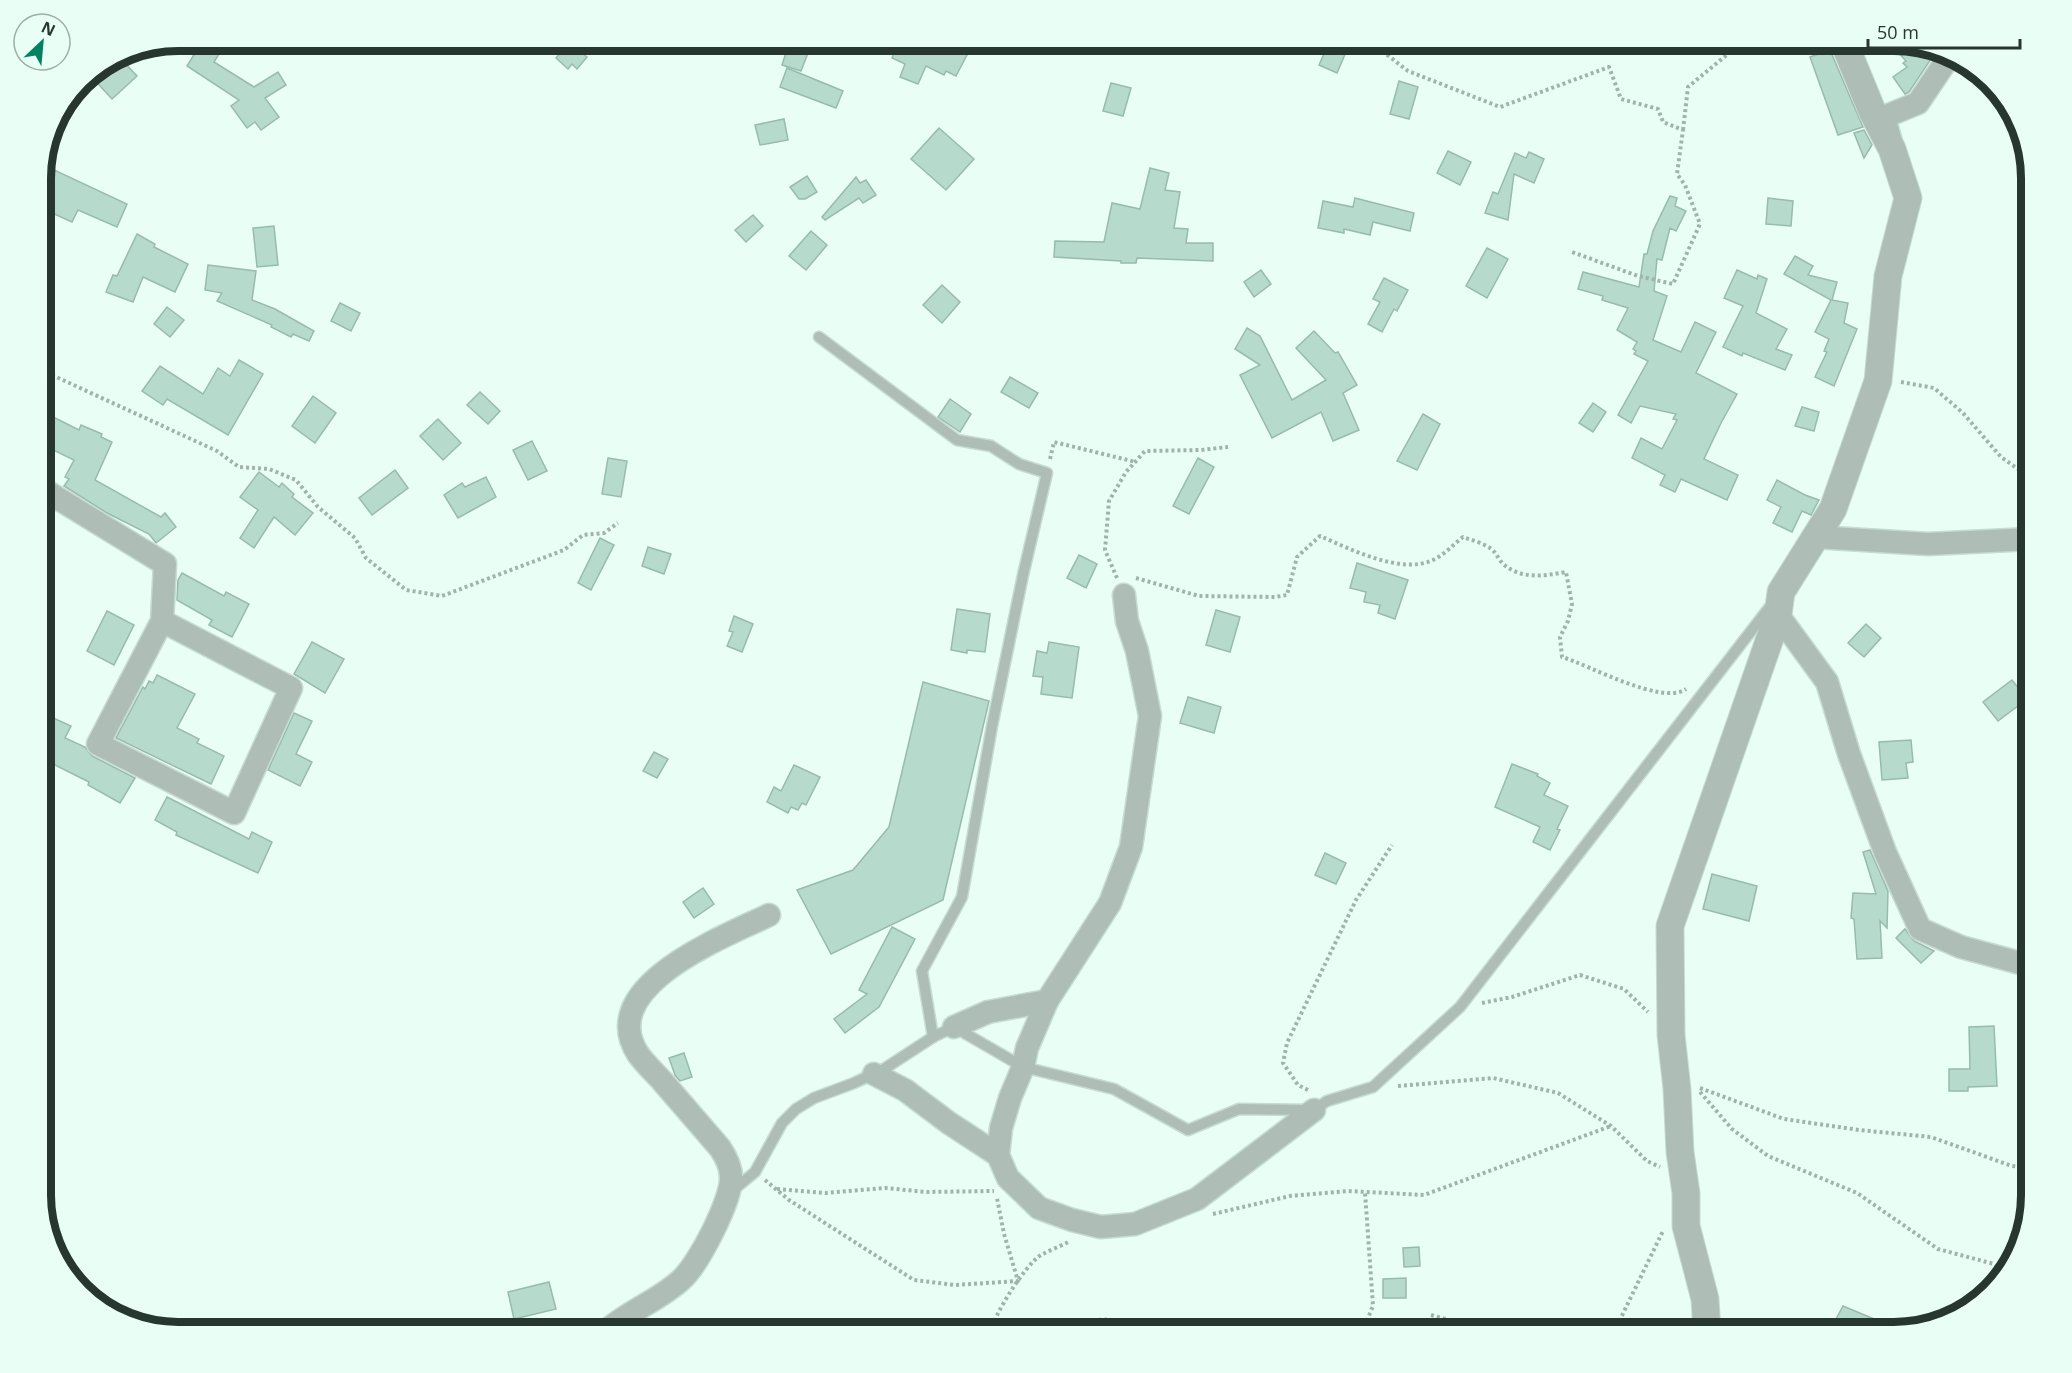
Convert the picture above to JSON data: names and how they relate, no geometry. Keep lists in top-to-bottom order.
{
  "scale_bar": "50 m",
  "north": "top right"
}
